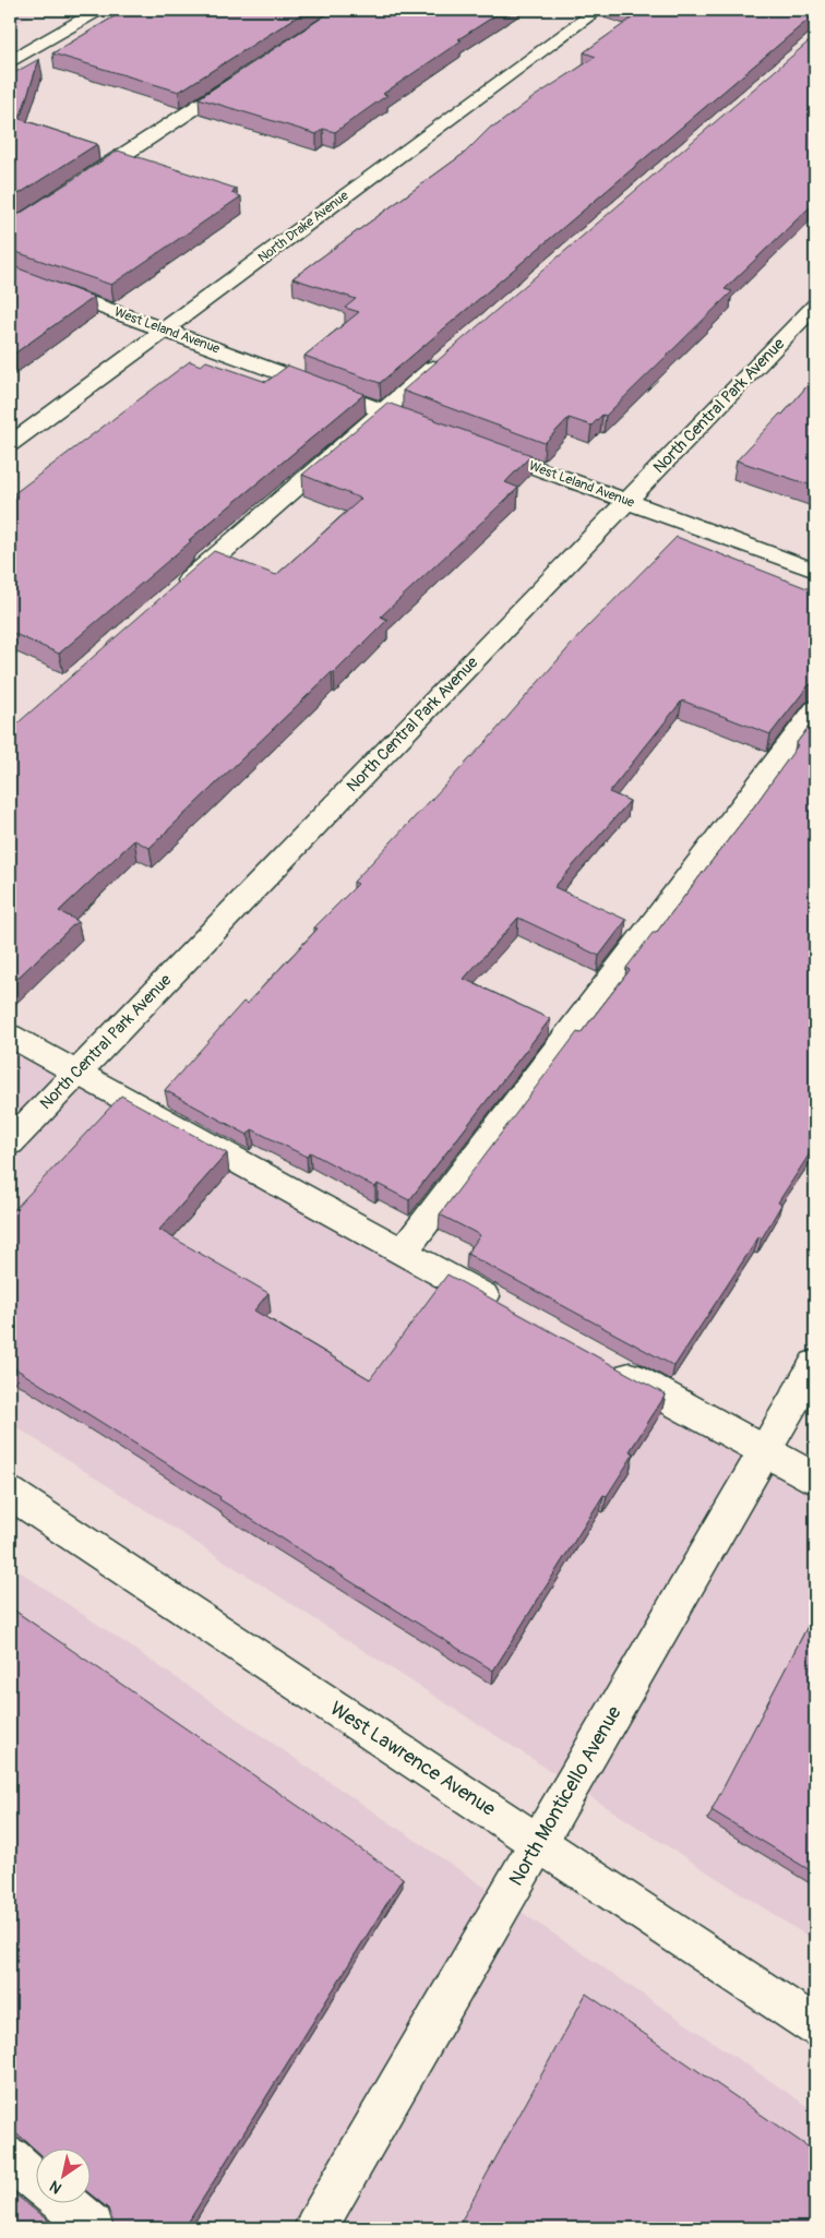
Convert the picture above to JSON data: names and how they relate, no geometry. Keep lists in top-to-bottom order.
{
  "streets": {
    "street": [
      "North Drake Avenue",
      "West Leland Avenue",
      "North Central Park Avenue",
      "West Lawrence Avenue",
      "North Monticello Avenue"
    ]
  },
  "crossings": [
    ["North Drake Avenue", "West Leland Avenue"],
    ["West Leland Avenue", "North Central Park Avenue"],
    ["West Lawrence Avenue", "North Monticello Avenue"]
  ],
  "north": "bottom left"
}
